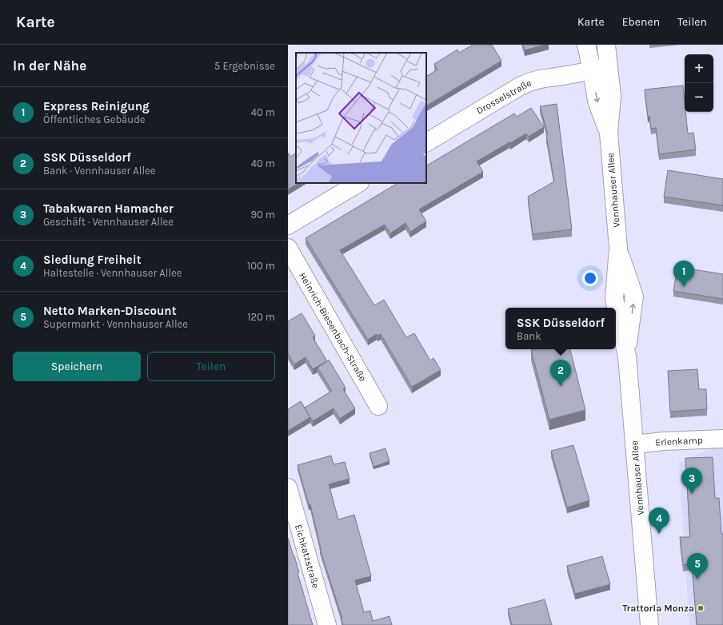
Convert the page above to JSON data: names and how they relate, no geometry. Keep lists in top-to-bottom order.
{
  "streets": {
    "street": [
      "Drosselstraße",
      "Vennhauser Allee",
      "Heinrich-Biesenbach-Straße",
      "Erlenkamp",
      "Eichkatzstraße"
    ]
  },
  "crossings": [
    ["Drosselstraße", "Vennhauser Allee"],
    ["Vennhauser Allee", "Erlenkamp"]
  ],
  "places": ["Trattoria Monza"],
  "page": {
    "header": "Karte",
    "nav": ["Karte", "Ebenen", "Teilen"],
    "heading": ["In der Nähe", "5 Ergebnisse"],
    "map_buttons": ["+", "−"],
    "list": [
      {
        "mark": "1",
        "name": "Express Reinigung",
        "note": "Öffentliches Gebäude",
        "value": "40 m"
      },
      {
        "mark": "2",
        "name": "SSK Düsseldorf",
        "note": "Bank · Vennhauser Allee",
        "value": "40 m"
      },
      {
        "mark": "3",
        "name": "Tabakwaren Hamacher",
        "note": "Geschäft · Vennhauser Allee",
        "value": "90 m"
      },
      {
        "mark": "4",
        "name": "Siedlung Freiheit",
        "note": "Haltestelle · Vennhauser Allee",
        "value": "100 m"
      },
      {
        "mark": "5",
        "name": "Netto Marken-Discount",
        "note": "Supermarkt · Vennhauser Allee",
        "value": "120 m"
      }
    ],
    "pins": [
      "1",
      "2",
      "3",
      "4",
      "5"
    ],
    "popup": ["SSK Düsseldorf", "Bank"],
    "buttons": ["Speichern", "Teilen"]
  }
}
